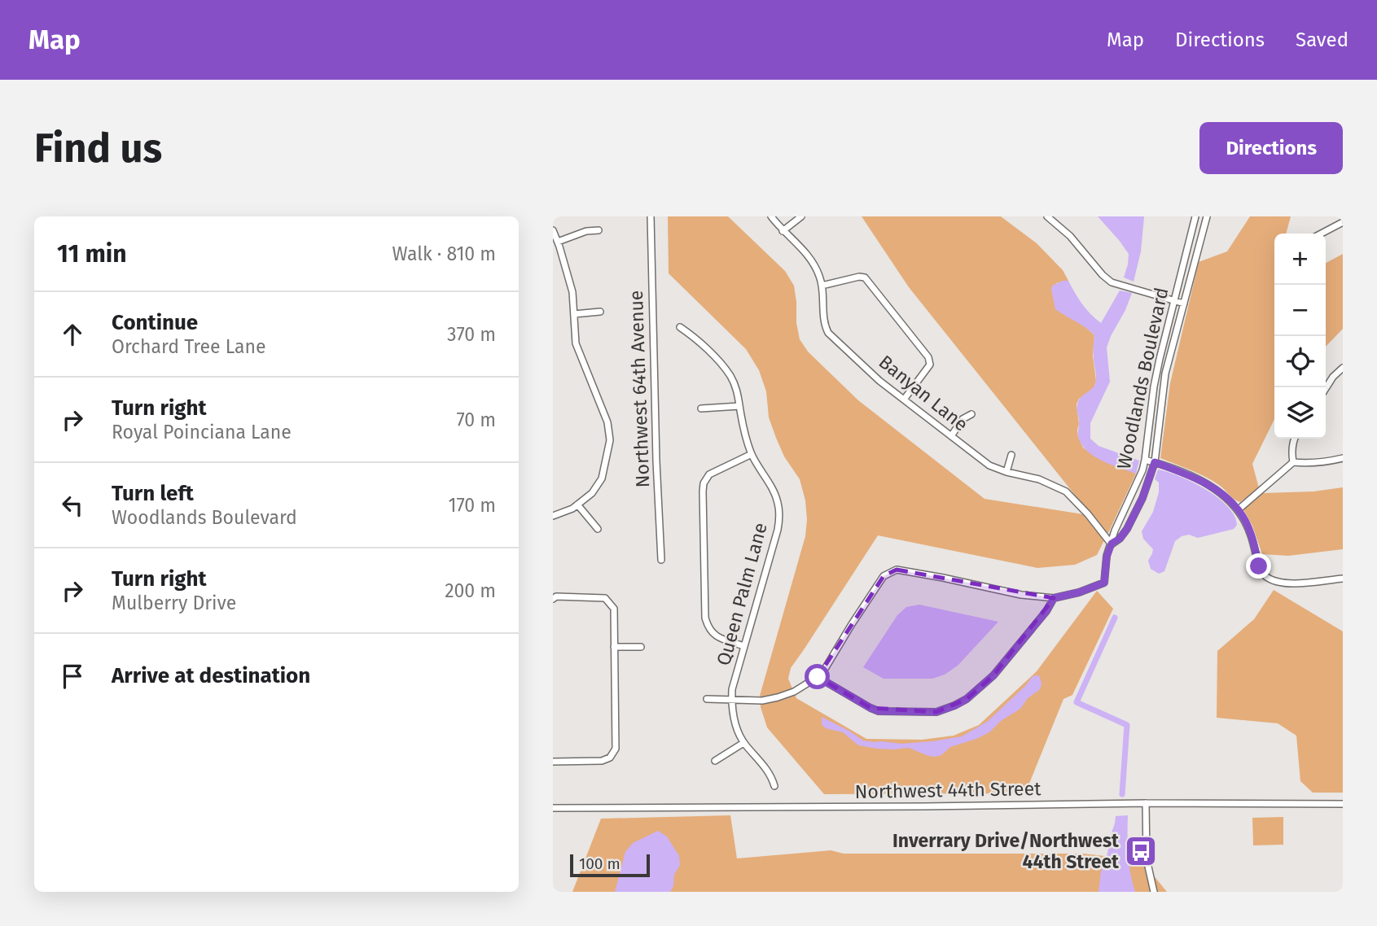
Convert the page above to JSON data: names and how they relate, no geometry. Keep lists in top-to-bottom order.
{
  "streets": {
    "street": [
      "Woodlands Boulevard",
      "Northwest 64th Avenue",
      "Banyan Lane",
      "Queen Palm Lane",
      "Northwest 44th Street"
    ]
  },
  "crossings": [
    ["Woodlands Boulevard", "Banyan Lane"]
  ],
  "places": {
    "bus stop": ["Inverrary Drive/Northwest 44th Street"]
  },
  "scale_bar": "100 m",
  "page": {
    "header": "Map",
    "nav": ["Map", "Directions", "Saved"],
    "buttons": "Directions",
    "title": "Find us",
    "heading": ["11 min", "Walk · 810 m"],
    "map_buttons": ["+", "−"],
    "list": [
      ["Continue", "Orchard Tree Lane", "370 m"],
      ["Turn right", "Royal Poinciana Lane", "70 m"],
      ["Turn left", "Woodlands Boulevard", "170 m"],
      ["Turn right", "Mulberry Drive", "200 m"],
      "Arrive at destination"
    ],
    "scale": "100 m"
  }
}
